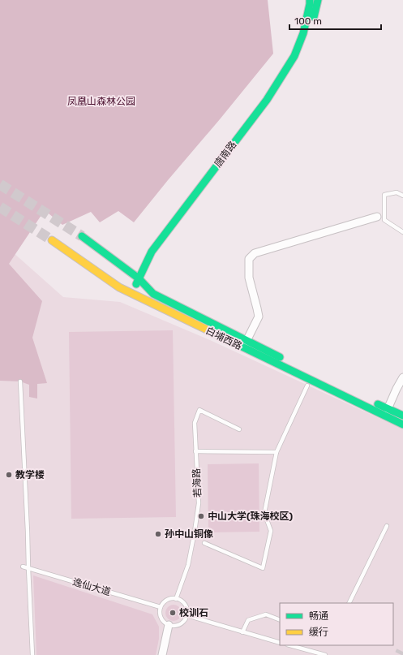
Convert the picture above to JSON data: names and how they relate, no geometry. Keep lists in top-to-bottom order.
{
  "streets": {
    "main road": ["唐南路", "白埔西路"],
    "lane": ["若海路", "逸仙大道"]
  },
  "crossings": [
    ["唐南路", "白埔西路"],
    ["若海路", "逸仙大道"]
  ],
  "parks": ["凤凰山森林公园"],
  "places": [
    "教学楼",
    "中山大学(珠海校区)",
    "孙中山铜像",
    "校训石"
  ],
  "legend": ["畅通", "缓行"],
  "scale_bar": "100 m"
}
